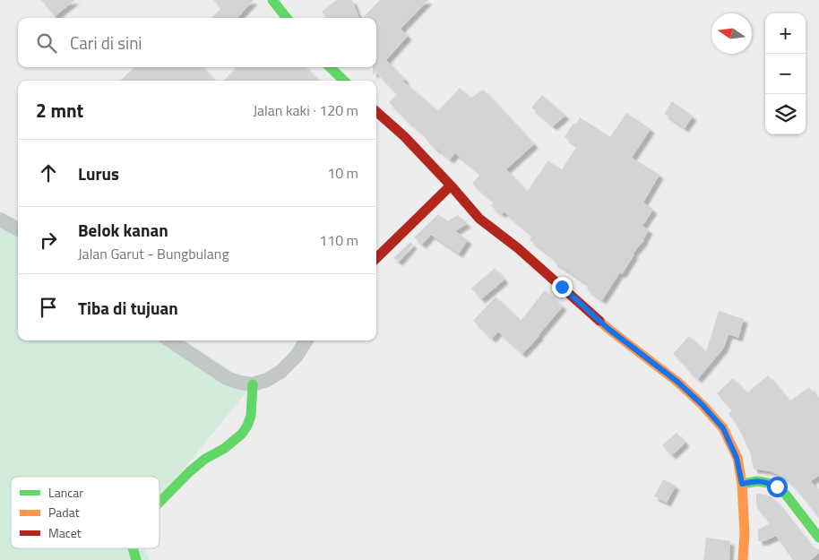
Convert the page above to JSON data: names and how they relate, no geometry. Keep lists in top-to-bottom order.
{
  "legend": ["Lancar", "Padat", "Macet"],
  "north": "left",
  "page": {
    "map_buttons": ["+", "−"],
    "search": "Cari di sini",
    "heading": ["2 mnt", "Jalan kaki · 120 m"],
    "list": [
      ["Lurus", "10 m"],
      ["Belok kanan", "Jalan Garut - Bungbulang", "110 m"],
      "Tiba di tujuan"
    ]
  }
}
